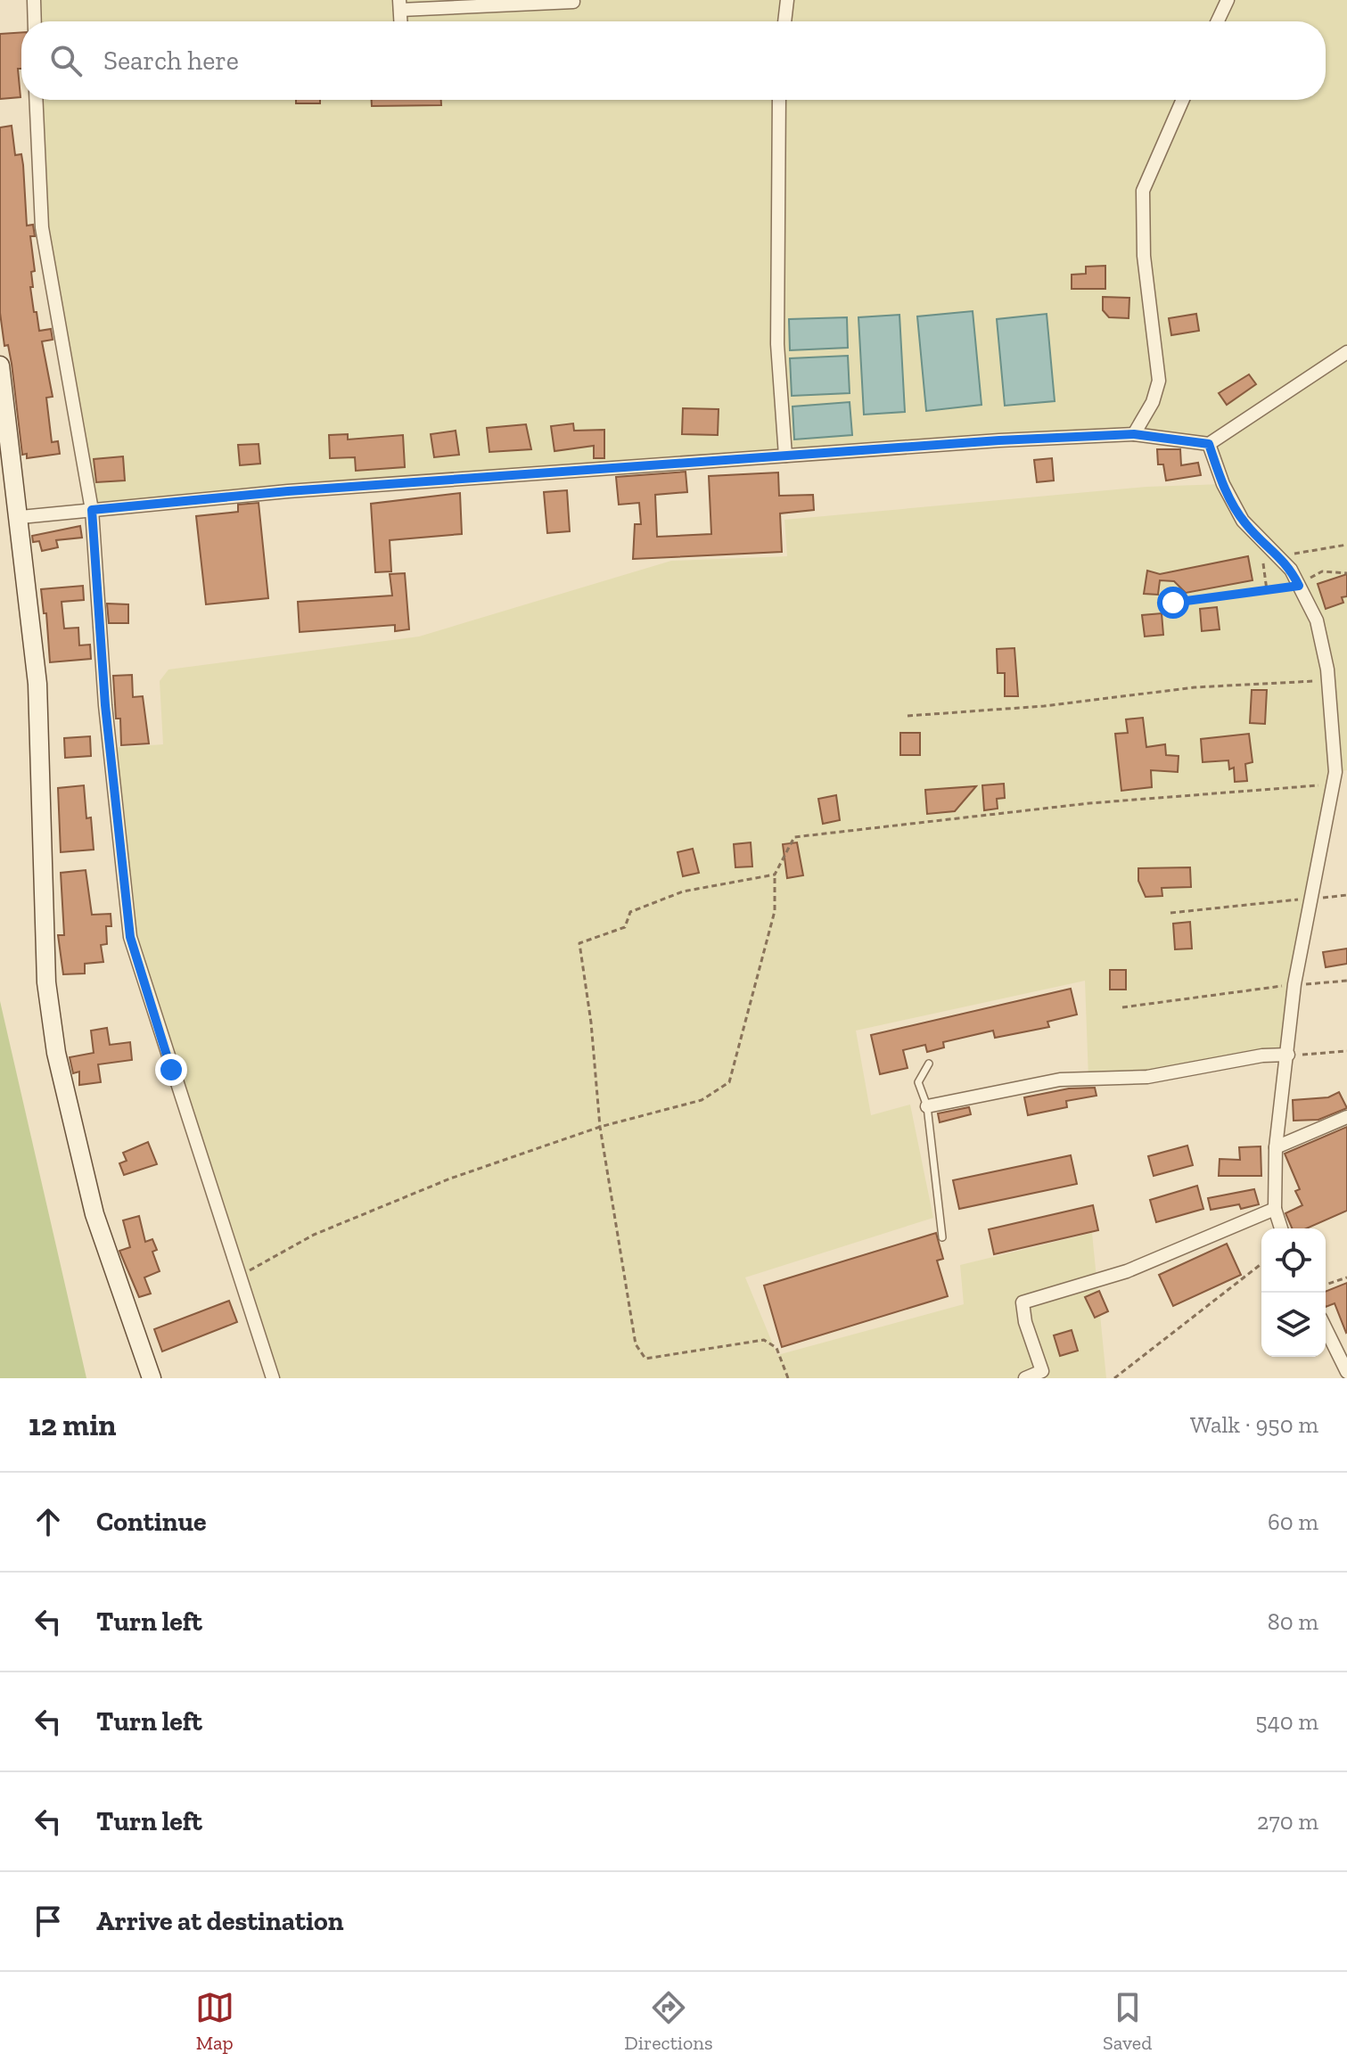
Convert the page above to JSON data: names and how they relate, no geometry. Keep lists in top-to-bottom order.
{
  "page": {
    "search": "Search here",
    "heading": ["12 min", "Walk · 950 m"],
    "list": [
      ["Continue", "60 m"],
      ["Turn left", "80 m"],
      ["Turn left", "540 m"],
      ["Turn left", "270 m"],
      "Arrive at destination"
    ],
    "nav": ["Map", "Directions", "Saved"]
  }
}
